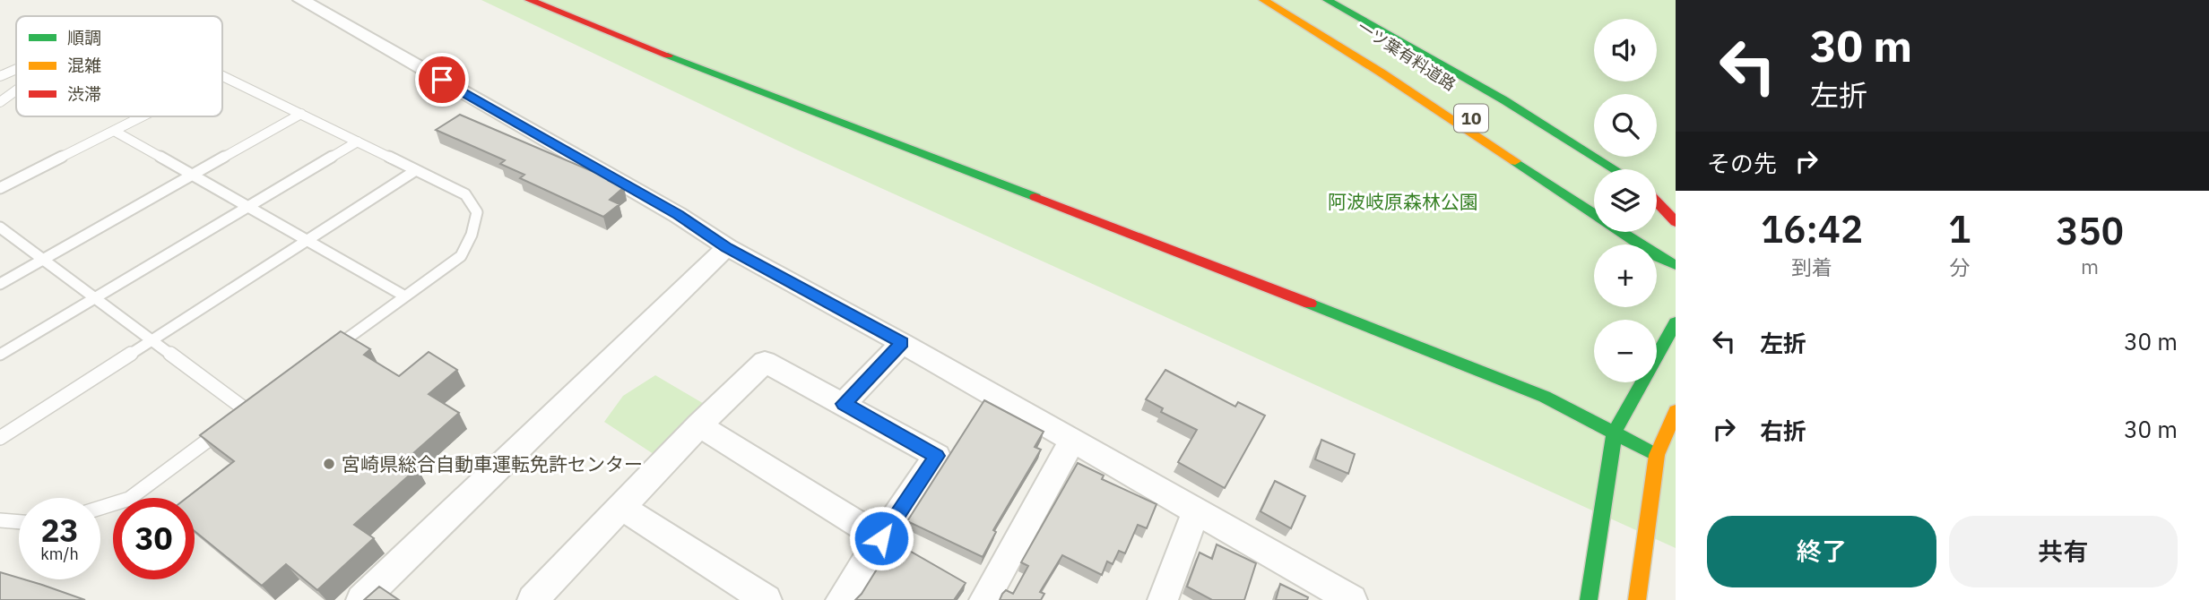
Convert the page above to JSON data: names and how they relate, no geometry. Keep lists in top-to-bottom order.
{
  "streets": {
    "street": ["一ツ葉有料道路", "10"]
  },
  "parks": ["阿波岐原森林公園"],
  "places": ["宮崎県総合自動車運転免許センター"],
  "legend": ["順調", "混雑", "渋滞"],
  "page": {
    "turn": ["30 m", "左折"],
    "map_buttons": ["+", "−"],
    "then": "その先",
    "eta": [
      "16:42",
      "到着",
      "1",
      "分",
      "350",
      "m"
    ],
    "list": [
      {
        "name": "左折",
        "value": "30 m"
      },
      {
        "name": "右折",
        "value": "30 m"
      }
    ],
    "speed": "23 km/h",
    "limit": "30",
    "buttons": ["終了", "共有"]
  }
}
